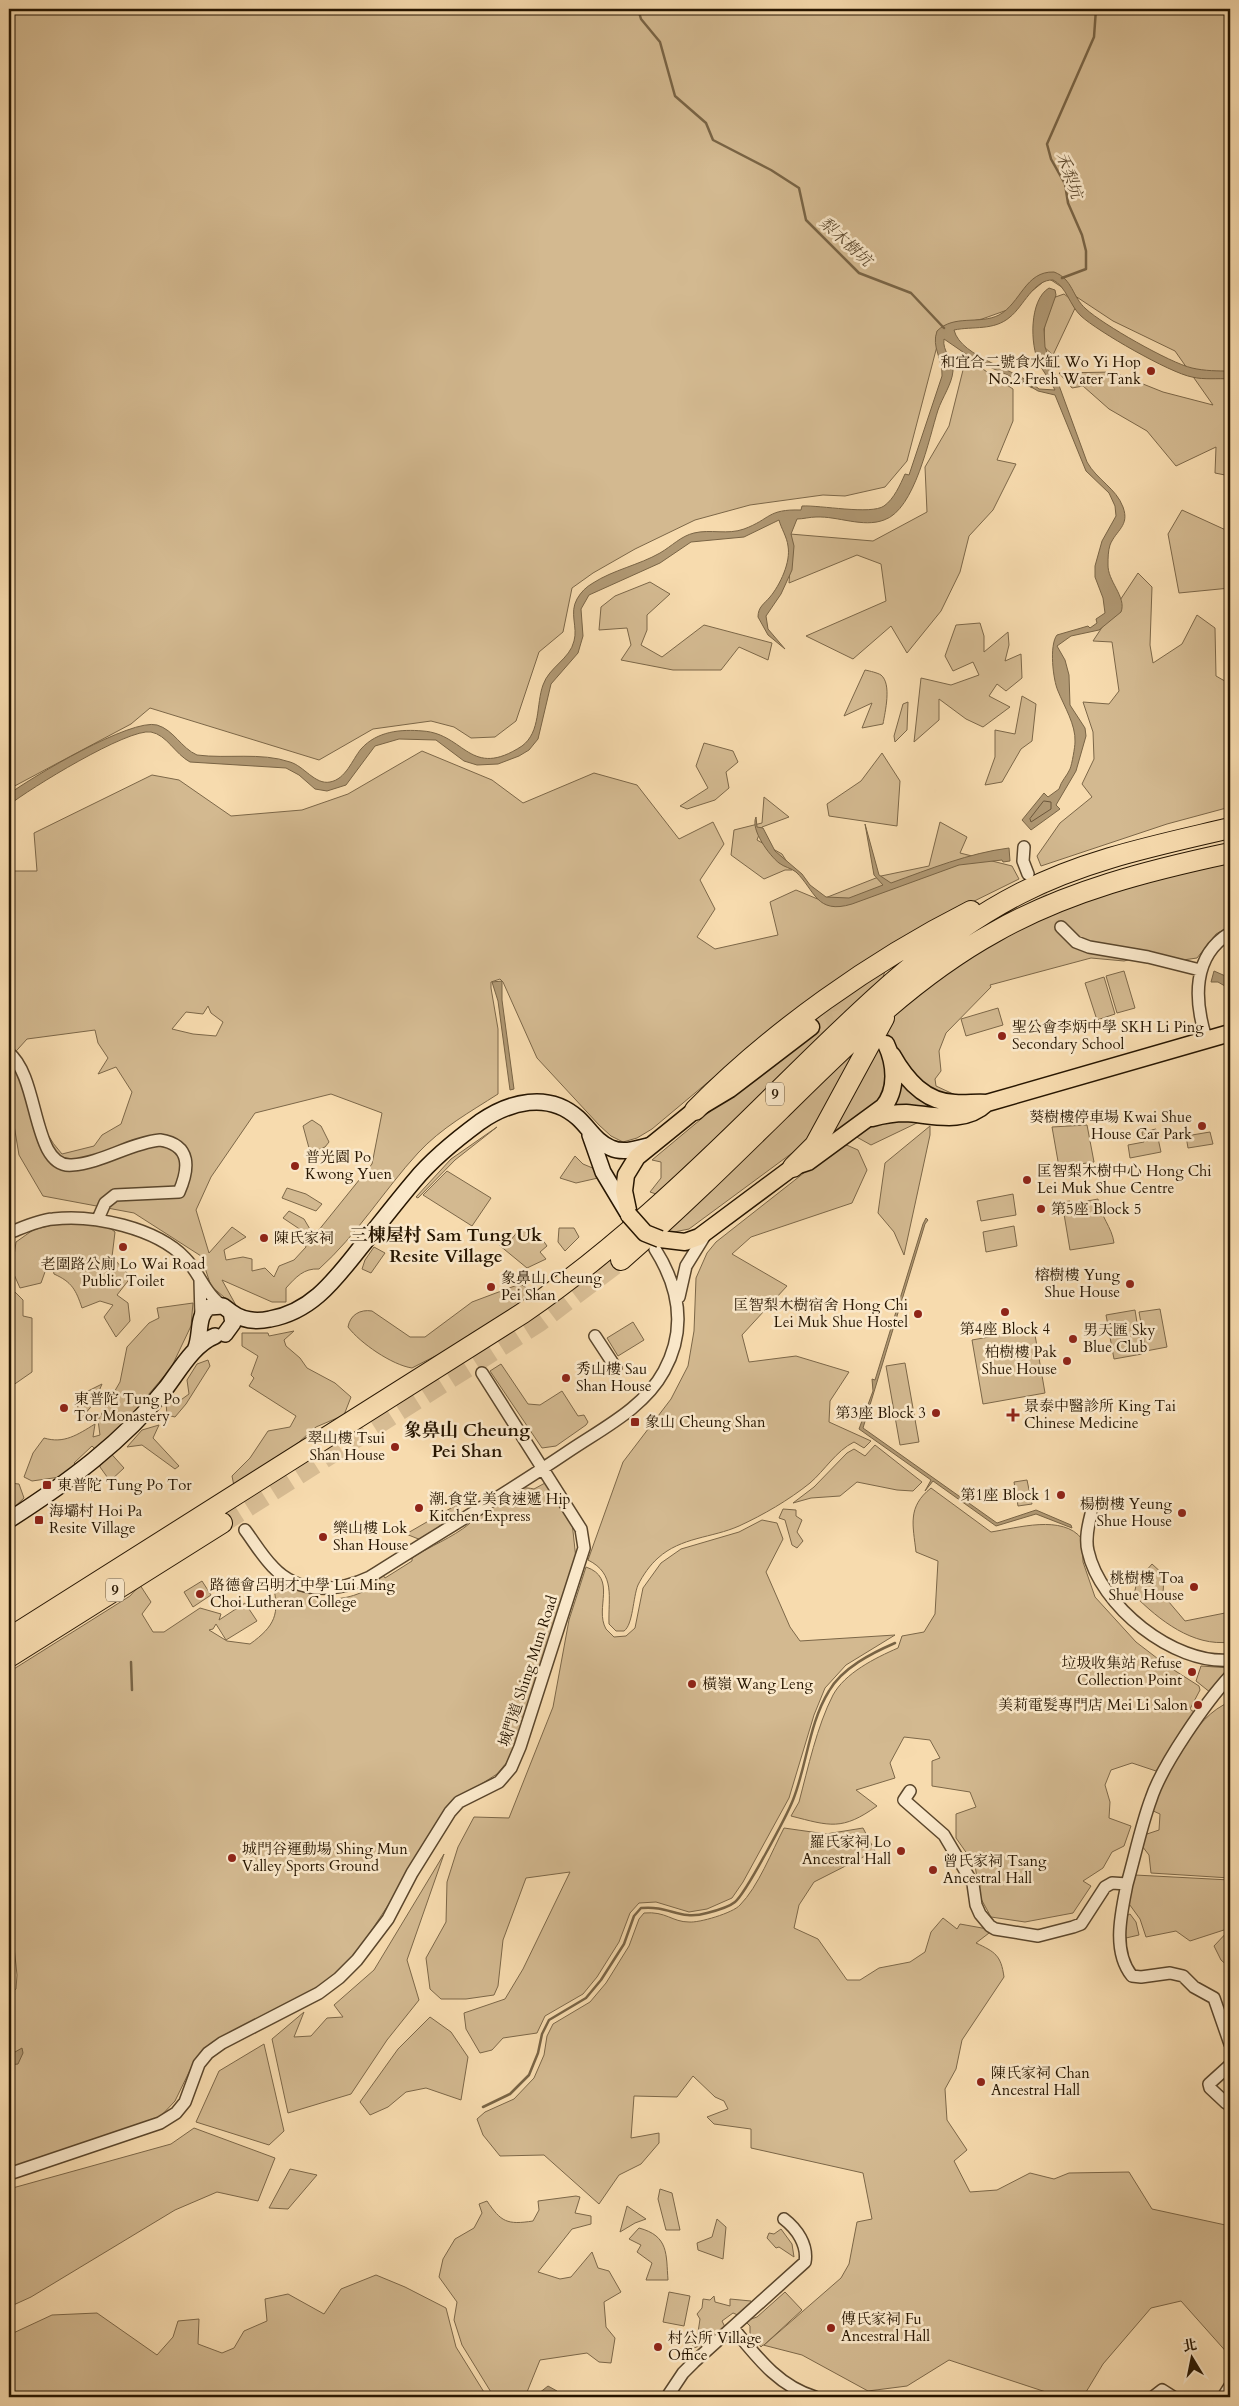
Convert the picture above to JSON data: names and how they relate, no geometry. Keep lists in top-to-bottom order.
{
  "streets": {
    "highway": ["9"],
    "street": ["城門道 Shing Mun Road"]
  },
  "districts": ["三棟屋村 Sam Tung Uk Resite Village", "象鼻山 Cheung Pei Shan"],
  "water": ["禾梨坑", "梨木樹坑"],
  "places": {
    "other": [
      "和宜合二號食水缸 Wo Yi Hop No.2 Fresh Water Tank",
      "聖公會李炳中學 SKH Li Ping Secondary School",
      "葵樹樓停車場 Kwai Shue House Car Park",
      "普光園 Po Kwong Yuen",
      "匡智梨木樹中心 Hong Chi Lei Muk Shue Centre",
      "第5座 Block 5",
      "陳氏家祠",
      "老圍路公廁 Lo Wai Road Public Toilet",
      "榕樹樓 Yung Shue House",
      "象鼻山 Cheung Pei Shan",
      "第4座 Block 4",
      "匡智梨木樹宿舍 Hong Chi Lei Muk Shue Hostel",
      "男天匯 Sky Blue Club",
      "柏樹樓 Pak Shue House",
      "秀山樓 Sau Shan House",
      "東普陀 Tung Po Tor Monastery",
      "第3座 Block 3",
      "翠山樓 Tsui Shan House",
      "第1座 Block 1",
      "潮.食堂 美食速遞 Hip Kitchen Express",
      "楊樹樓 Yeung Shue House",
      "樂山樓 Lok Shan House",
      "桃樹樓 Toa Shue House",
      "路德會呂明才中學 Lui Ming Choi Lutheran College",
      "垃圾收集站 Refuse Collection Point",
      "橫嶺 Wang Leng",
      "美莉電髮專門店 Mei Li Salon",
      "羅氏家祠 Lo Ancestral Hall",
      "城門谷運動場 Shing Mun Valley Sports Ground",
      "曾氏家祠 Tsang Ancestral Hall",
      "陳氏家祠 Chan Ancestral Hall",
      "傅氏家祠 Fu Ancestral Hall",
      "村公所 Village Office"
    ],
    "health": ["景泰中醫診所 King Tai Chinese Medicine"],
    "transit": ["象山 Cheung Shan", "東普陀 Tung Po Tor", "海壩村 Hoi Pa Resite Village"]
  },
  "north": "top"
}
